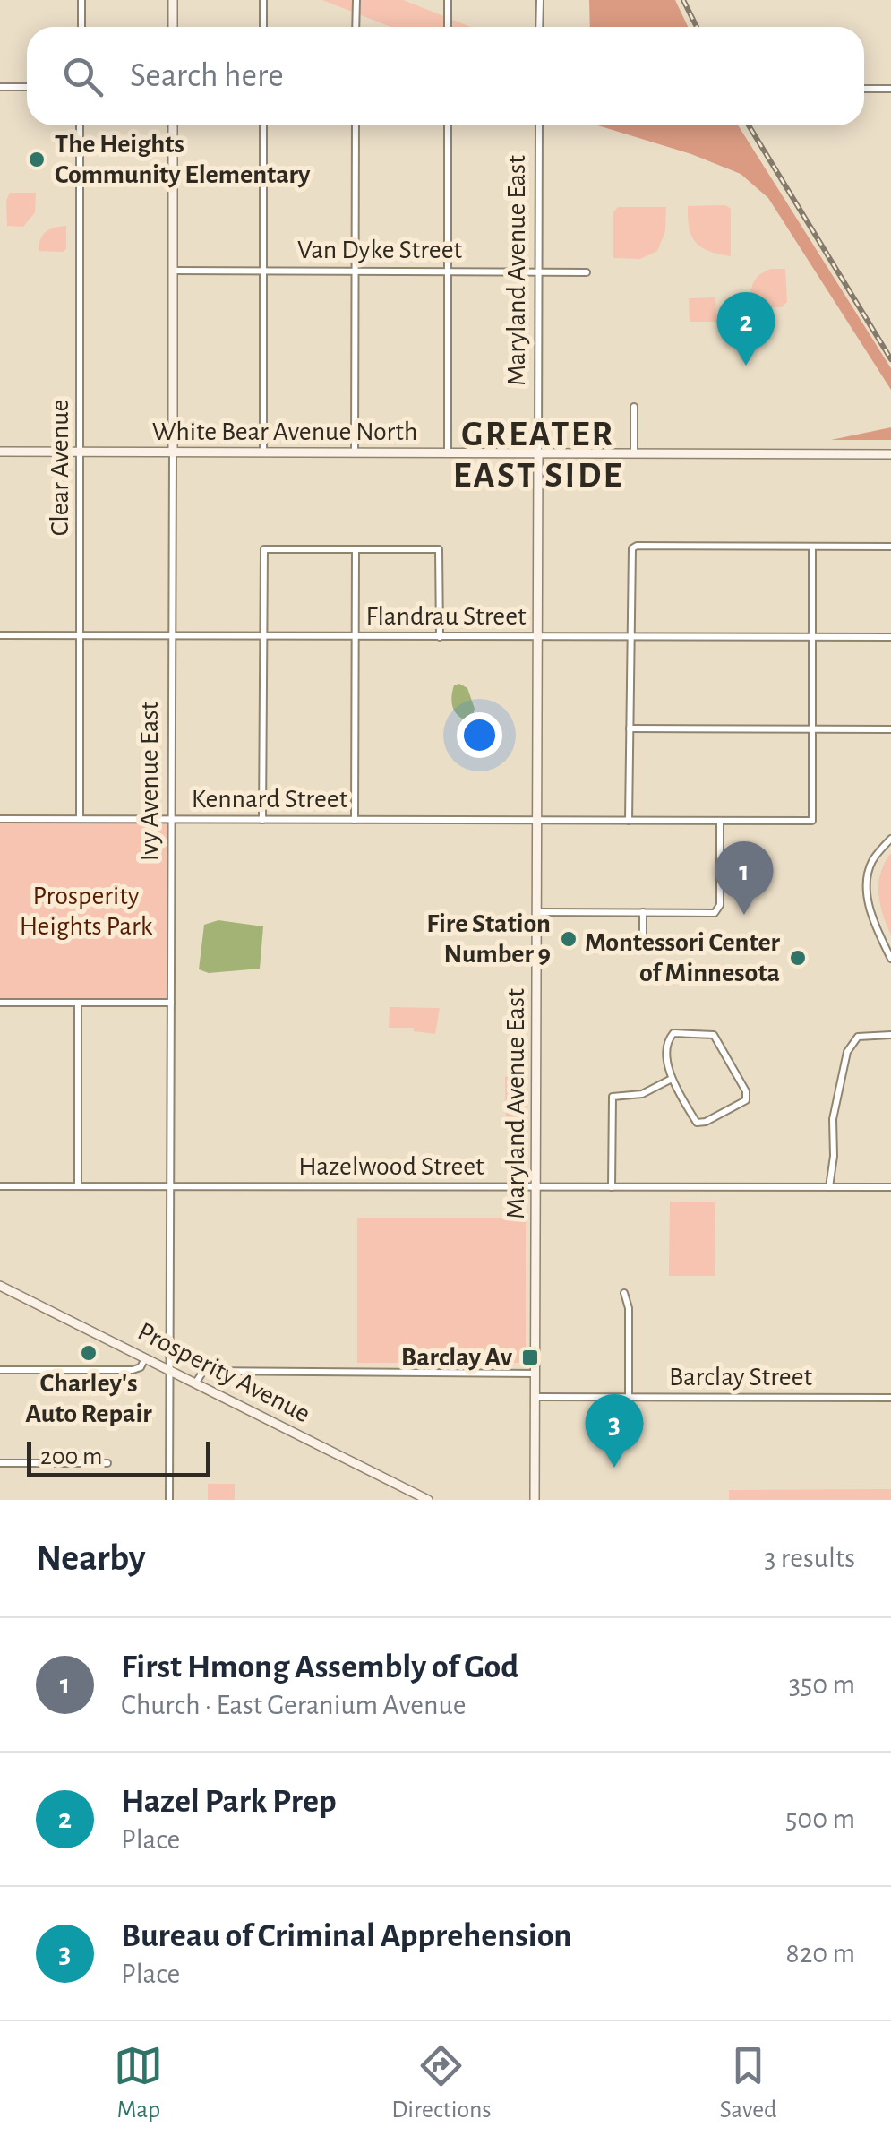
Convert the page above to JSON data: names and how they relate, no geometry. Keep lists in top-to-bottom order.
{
  "streets": {
    "main road": [
      "Maryland Avenue East",
      "White Bear Avenue North",
      "Ivy Avenue East",
      "Prosperity Avenue"
    ],
    "street": [
      "Van Dyke Street",
      "Clear Avenue",
      "Flandrau Street",
      "Kennard Street",
      "Hazelwood Street",
      "Barclay Street"
    ]
  },
  "crossings": [
    ["Van Dyke Street", "Maryland Avenue East"],
    ["Van Dyke Street", "Ivy Avenue East"],
    ["Maryland Avenue East", "White Bear Avenue North"],
    ["Maryland Avenue East", "Flandrau Street"],
    ["Maryland Avenue East", "Kennard Street"],
    ["Maryland Avenue East", "Hazelwood Street"],
    ["Maryland Avenue East", "Barclay Street"],
    ["White Bear Avenue North", "Clear Avenue"],
    ["White Bear Avenue North", "Ivy Avenue East"],
    ["Clear Avenue", "Flandrau Street"],
    ["Clear Avenue", "Kennard Street"],
    ["Flandrau Street", "Ivy Avenue East"],
    ["Ivy Avenue East", "Kennard Street"],
    ["Ivy Avenue East", "Hazelwood Street"],
    ["Ivy Avenue East", "Prosperity Avenue"]
  ],
  "districts": ["GREATER EAST SIDE"],
  "parks": ["Prosperity Heights Park"],
  "places": {
    "other": [
      "The Heights Community Elementary",
      "Fire Station Number 9",
      "Montessori Center of Minnesota",
      "Charley's Auto Repair"
    ],
    "transit": ["Barclay Av"]
  },
  "scale_bar": "200 m",
  "page": {
    "search": "Search here",
    "pins": ["2", "1", "3"],
    "scale": "200 m",
    "heading": ["Nearby", "3 results"],
    "list": [
      {
        "mark": "1",
        "name": "First Hmong Assembly of God",
        "note": "Church · East Geranium Avenue",
        "value": "350 m"
      },
      {
        "mark": "2",
        "name": "Hazel Park Prep",
        "note": "Place",
        "value": "500 m"
      },
      {
        "mark": "3",
        "name": "Bureau of Criminal Apprehension",
        "note": "Place",
        "value": "820 m"
      }
    ],
    "nav": ["Map", "Directions", "Saved"]
  }
}
